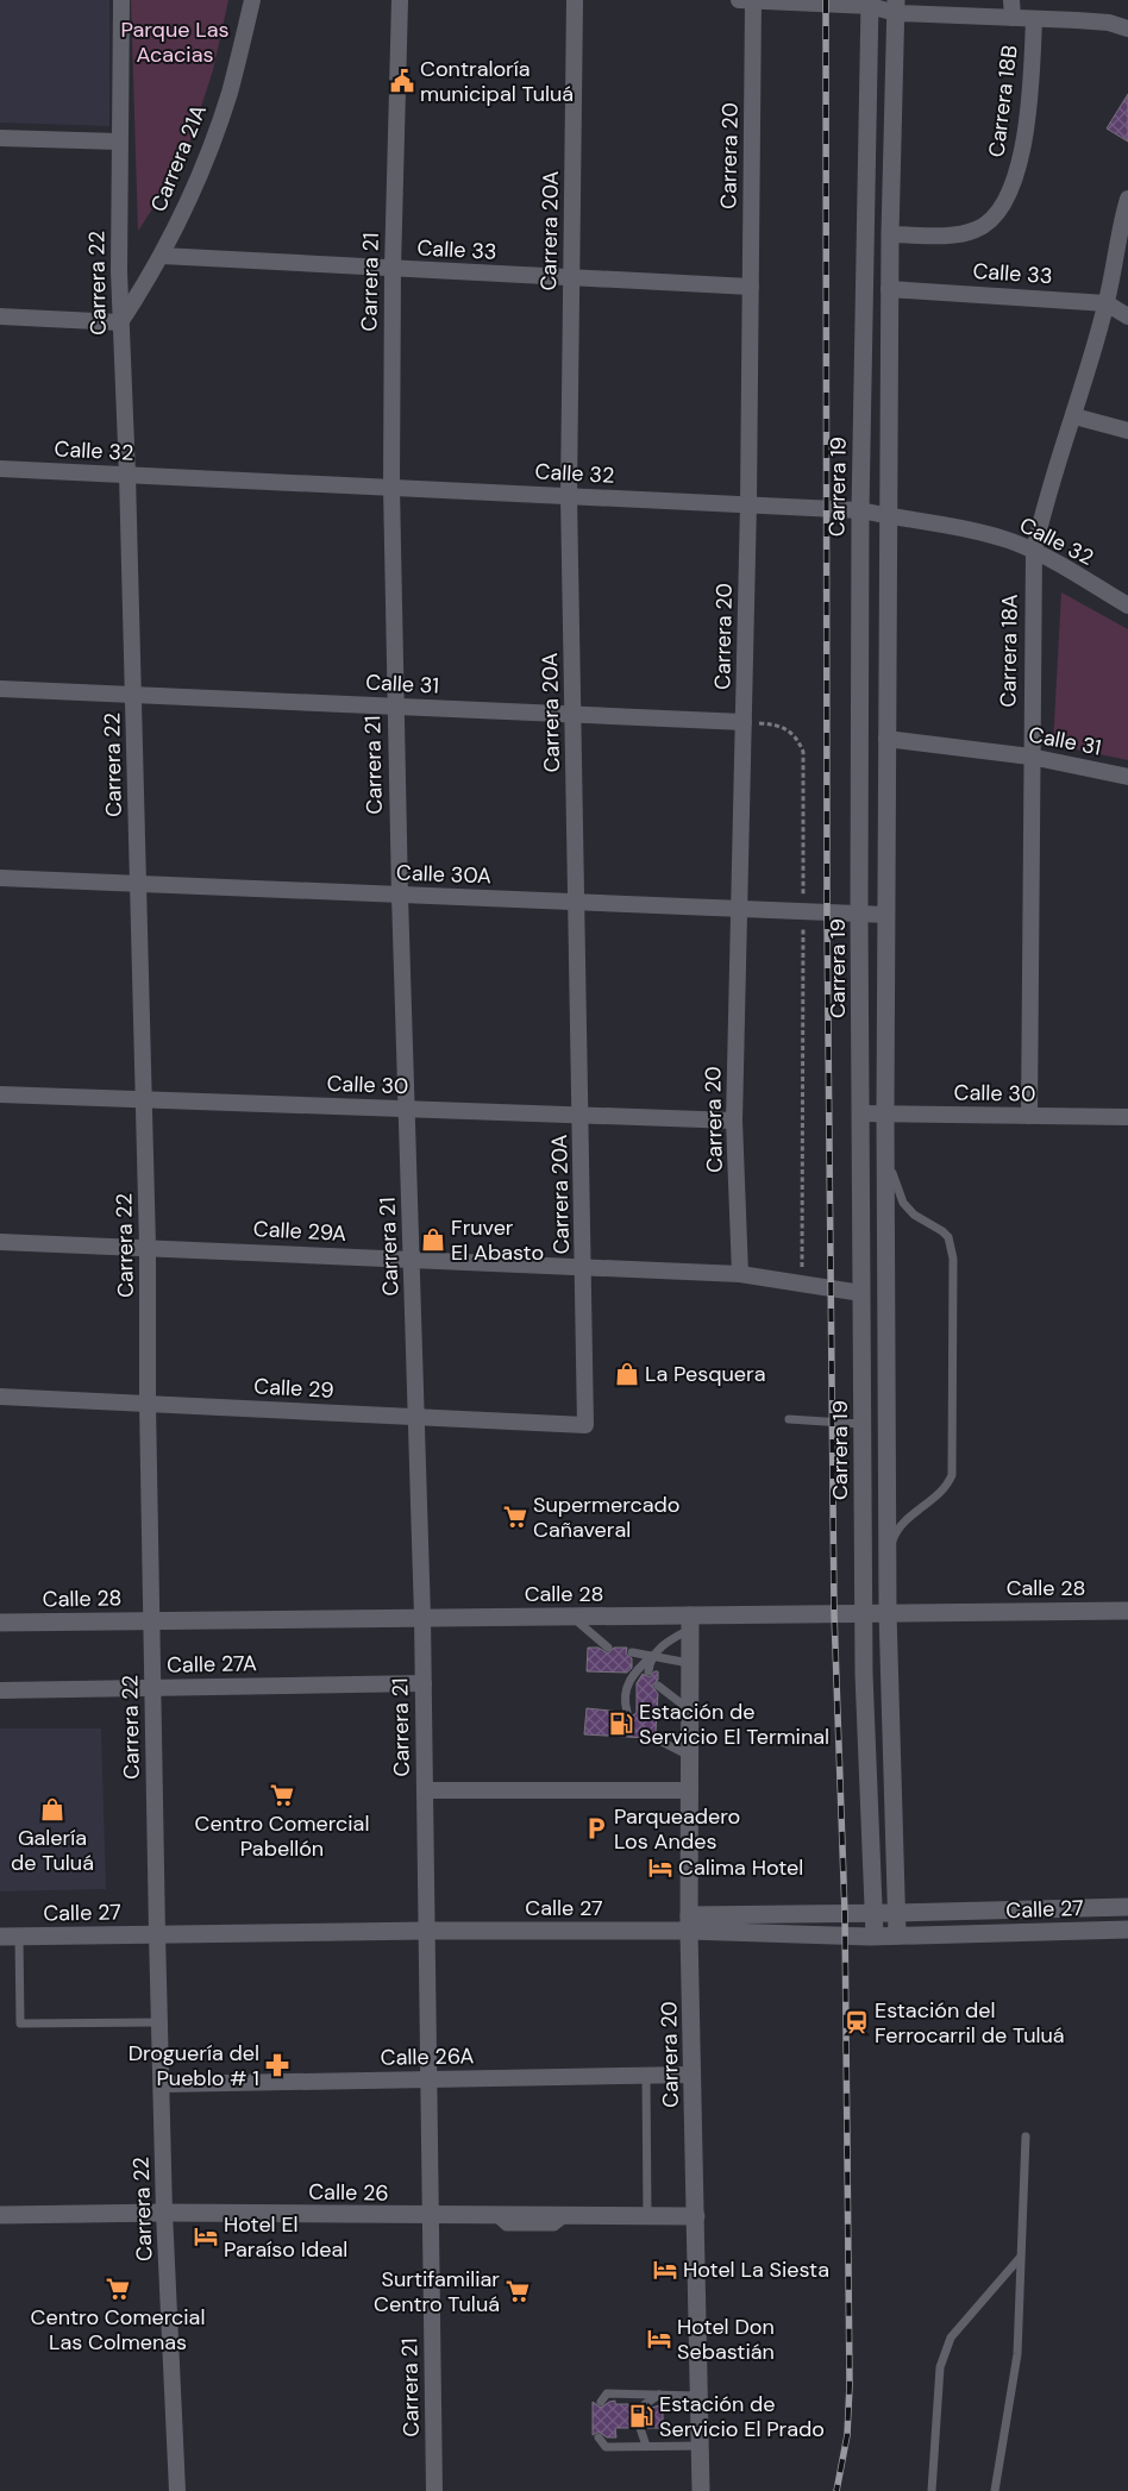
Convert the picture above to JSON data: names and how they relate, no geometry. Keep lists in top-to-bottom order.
{
  "streets": {
    "main road": [
      "Carrera 20",
      "Carrera 19",
      "Calle 28",
      "Calle 27",
      "Calle 26"
    ],
    "street": [
      "Carrera 18B",
      "Carrera 21A",
      "Carrera 20A",
      "Calle 33",
      "Carrera 21",
      "Carrera 22",
      "Calle 32",
      "Carrera 18A",
      "Calle 31",
      "Calle 30A",
      "Calle 30",
      "Calle 29A",
      "Calle 29",
      "Calle 27A",
      "Calle 26A"
    ]
  },
  "crossings": [
    ["Carrera 20", "Calle 33"],
    ["Carrera 20", "Calle 32"],
    ["Carrera 20", "Calle 31"],
    ["Carrera 20", "Calle 30A"],
    ["Carrera 20", "Calle 30"],
    ["Carrera 20", "Calle 29A"],
    ["Carrera 20", "Calle 28"],
    ["Carrera 20", "Calle 27"],
    ["Carrera 20", "Calle 26A"],
    ["Carrera 20", "Calle 26"],
    ["Carrera 21A", "Calle 33"],
    ["Carrera 21A", "Carrera 22"],
    ["Carrera 20A", "Calle 33"],
    ["Carrera 20A", "Calle 32"],
    ["Carrera 20A", "Calle 31"],
    ["Carrera 20A", "Calle 30A"],
    ["Carrera 20A", "Calle 30"],
    ["Carrera 20A", "Calle 29A"],
    ["Carrera 20A", "Calle 29"],
    ["Calle 33", "Carrera 21"],
    ["Calle 33", "Carrera 18A"],
    ["Carrera 21", "Calle 32"],
    ["Carrera 21", "Calle 31"],
    ["Carrera 21", "Calle 30A"],
    ["Carrera 21", "Calle 30"],
    ["Carrera 21", "Calle 29A"],
    ["Carrera 21", "Calle 29"],
    ["Carrera 21", "Calle 28"],
    ["Carrera 21", "Calle 27A"],
    ["Carrera 21", "Calle 27"],
    ["Carrera 21", "Calle 26A"],
    ["Carrera 21", "Calle 26"],
    ["Carrera 22", "Calle 32"],
    ["Carrera 22", "Calle 31"],
    ["Carrera 22", "Calle 30A"],
    ["Carrera 22", "Calle 30"],
    ["Carrera 22", "Calle 29A"],
    ["Carrera 22", "Calle 29"],
    ["Carrera 22", "Calle 28"],
    ["Carrera 22", "Calle 27A"],
    ["Carrera 22", "Calle 27"],
    ["Carrera 22", "Calle 26A"],
    ["Carrera 22", "Calle 26"],
    ["Calle 32", "Carrera 19"],
    ["Calle 32", "Carrera 18A"],
    ["Carrera 19", "Calle 30A"],
    ["Carrera 19", "Calle 30"],
    ["Carrera 19", "Calle 29A"],
    ["Carrera 19", "Calle 28"],
    ["Carrera 19", "Calle 27"],
    ["Carrera 18A", "Calle 31"],
    ["Carrera 18A", "Calle 30"]
  ],
  "parks": ["Parque Las Acacias"],
  "places": {
    "public building": ["Contraloría municipal Tuluá"],
    "shop": ["Fruver El Abasto", "La Pesquera", "Galería de Tuluá"],
    "supermarket": [
      "Supermercado Cañaveral",
      "Centro Comercial Pabellón",
      "Centro Comercial Las Colmenas",
      "Surtifamiliar Centro Tuluá"
    ],
    "fuel station": ["Estación de Servicio El Terminal", "Estación de Servicio El Prado"],
    "parking": ["Parqueadero Los Andes"],
    "hotel": [
      "Calima Hotel",
      "Hotel El Paraíso Ideal",
      "Hotel La Siesta",
      "Hotel Don Sebastián"
    ],
    "station": ["Estación del Ferrocarril de Tuluá"],
    "pharmacy": ["Droguería del Pueblo # 1"]
  }
}
